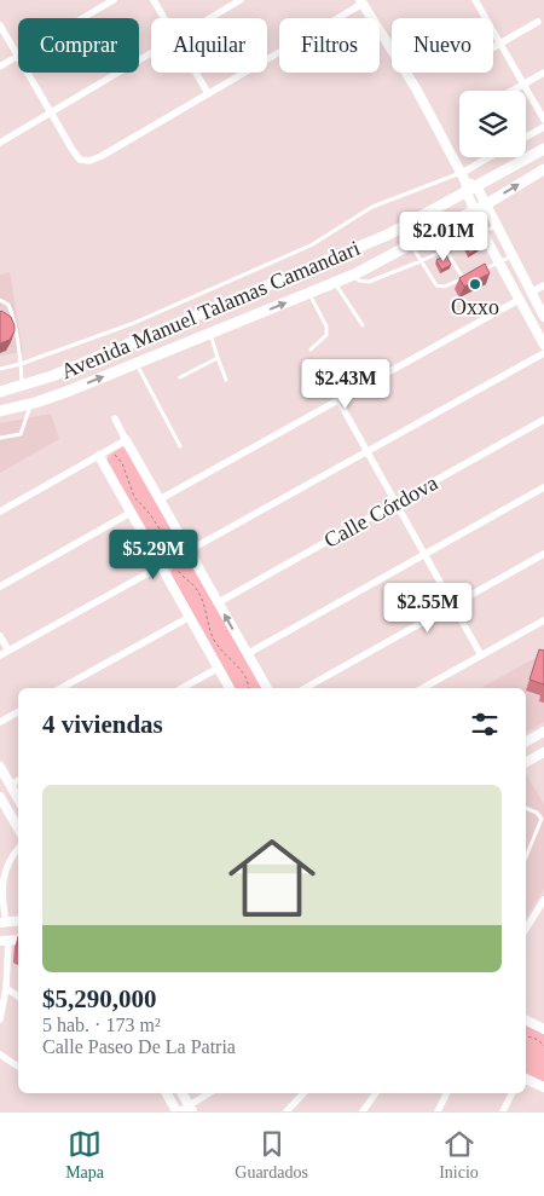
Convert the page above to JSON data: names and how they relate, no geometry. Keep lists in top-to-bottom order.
{
  "streets": {
    "main road": ["Avenida Manuel Talamas Camandari"],
    "street": ["Calle Córdova"]
  },
  "places": ["Oxxo"],
  "page": {
    "chip": [
      "Comprar",
      "Alquilar",
      "Filtros",
      "Nuevo"
    ],
    "price": [
      "$2.01M",
      "$2.43M",
      "$5.29M",
      "$2.55M"
    ],
    "heading": "4 viviendas",
    "list": [
      {
        "name": "$5,290,000",
        "note": "5 hab. · 173 m² · Calle Paseo De La Patria"
      }
    ],
    "tabs": ["Mapa", "Guardados", "Inicio"]
  }
}
